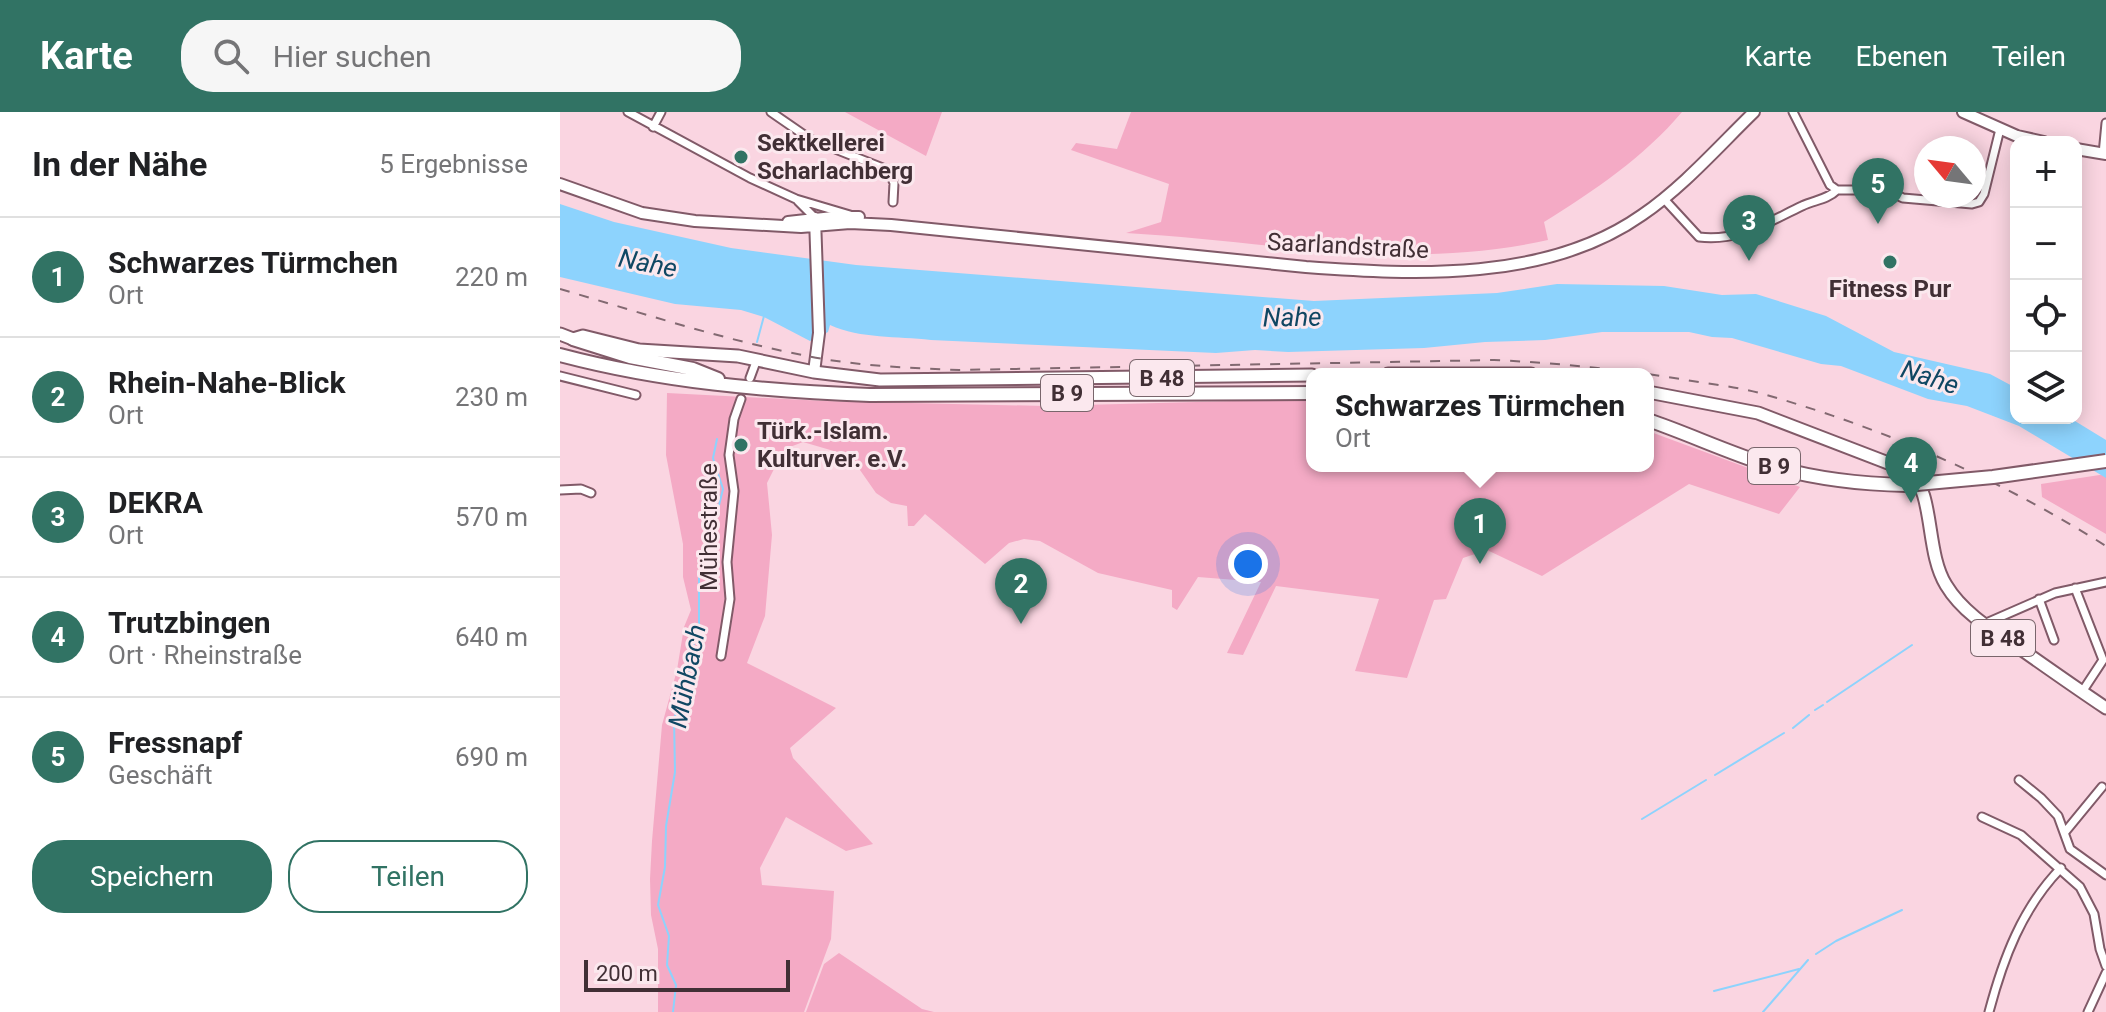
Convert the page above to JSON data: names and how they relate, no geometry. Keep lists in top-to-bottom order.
{
  "streets": {
    "highway": ["B 9"],
    "main road": ["Saarlandstraße", "B 48"],
    "street": ["Mühestraße"]
  },
  "water": ["Nahe", "Mühbach"],
  "places": ["Sektkellerei Scharlachberg", "Fitness Pur", "Türk.-Islam. Kulturver. e.V."],
  "scale_bar": "200 m",
  "north": "top left",
  "page": {
    "header": "Karte",
    "search": "Hier suchen",
    "nav": ["Karte", "Ebenen", "Teilen"],
    "heading": ["In der Nähe", "5 Ergebnisse"],
    "map_buttons": ["+", "−"],
    "pins": [
      "5",
      "3",
      "4",
      "1",
      "2"
    ],
    "list": [
      {
        "mark": "1",
        "name": "Schwarzes Türmchen",
        "note": "Ort",
        "value": "220 m"
      },
      {
        "mark": "2",
        "name": "Rhein-Nahe-Blick",
        "note": "Ort",
        "value": "230 m"
      },
      {
        "mark": "3",
        "name": "DEKRA",
        "note": "Ort",
        "value": "570 m"
      },
      {
        "mark": "4",
        "name": "Trutzbingen",
        "note": "Ort · Rheinstraße",
        "value": "640 m"
      },
      {
        "mark": "5",
        "name": "Fressnapf",
        "note": "Geschäft",
        "value": "690 m"
      }
    ],
    "popup": ["Schwarzes Türmchen", "Ort"],
    "buttons": ["Speichern", "Teilen"],
    "scale": "200 m"
  }
}
